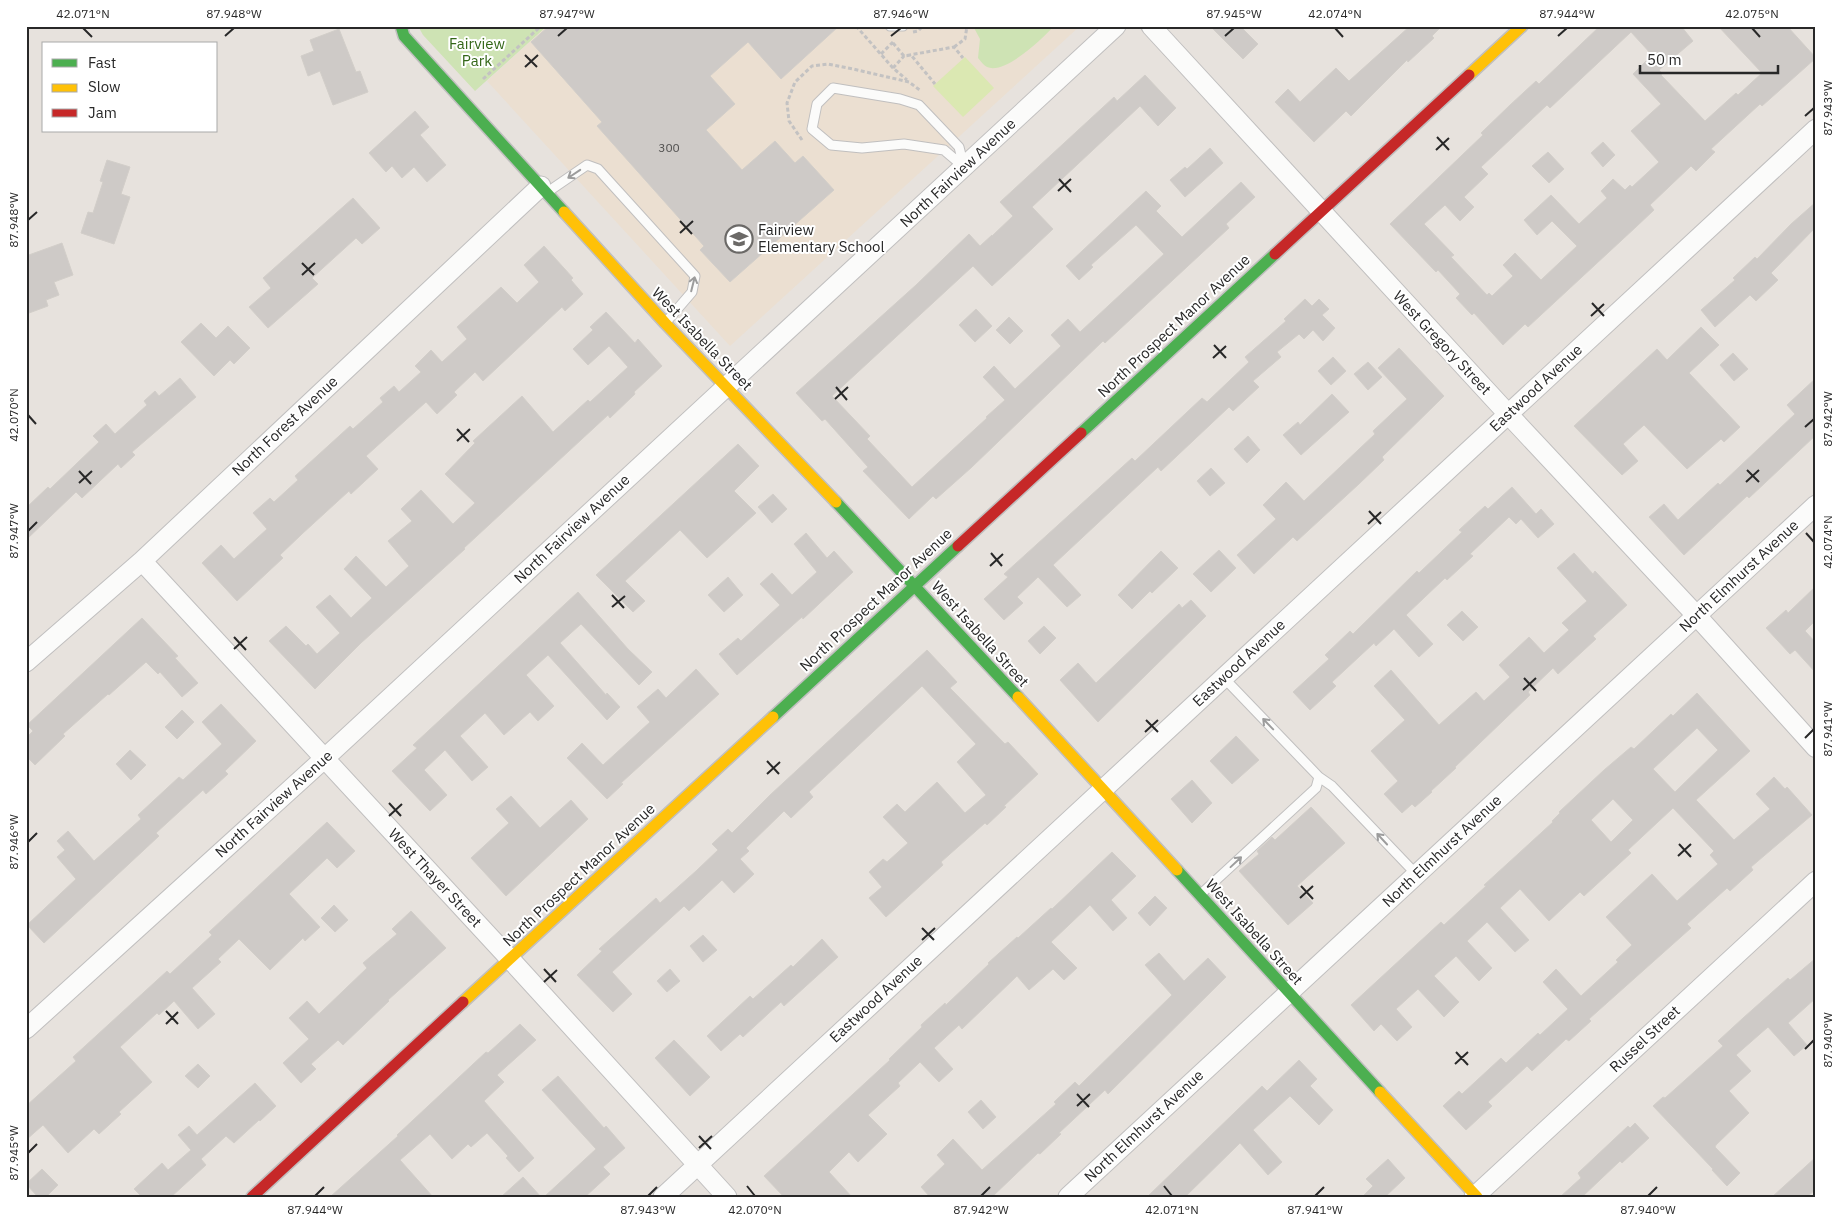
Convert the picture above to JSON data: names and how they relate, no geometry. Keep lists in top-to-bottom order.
{
  "streets": {
    "street": [
      "North Fairview Avenue",
      "North Prospect Manor Avenue",
      "West Isabella Street",
      "West Gregory Street",
      "Eastwood Avenue",
      "North Forest Avenue",
      "North Elmhurst Avenue",
      "West Thayer Street",
      "Russel Street"
    ]
  },
  "crossings": [
    ["North Fairview Avenue", "West Isabella Street"],
    ["North Fairview Avenue", "West Thayer Street"],
    ["North Prospect Manor Avenue", "West Isabella Street"],
    ["North Prospect Manor Avenue", "West Gregory Street"],
    ["North Prospect Manor Avenue", "West Thayer Street"],
    ["West Isabella Street", "Eastwood Avenue"],
    ["West Isabella Street", "North Forest Avenue"],
    ["West Isabella Street", "North Elmhurst Avenue"],
    ["West Isabella Street", "Russel Street"],
    ["West Gregory Street", "Eastwood Avenue"],
    ["West Gregory Street", "North Elmhurst Avenue"],
    ["Eastwood Avenue", "West Thayer Street"],
    ["North Forest Avenue", "West Thayer Street"]
  ],
  "parks": ["Fairview Park"],
  "places": {
    "school or university": ["Fairview Elementary School"]
  },
  "house_numbers": ["300"],
  "legend": ["Fast", "Slow", "Jam"],
  "scale_bar": "50 m",
  "coordinates": [
    "42.071°N",
    "87.948°W",
    "87.947°W",
    "87.946°W",
    "87.945°W",
    "42.074°N",
    "87.944°W",
    "42.075°N",
    "87.943°W",
    "42.070°N",
    "87.942°W",
    "87.941°W",
    "87.940°W"
  ]
}
